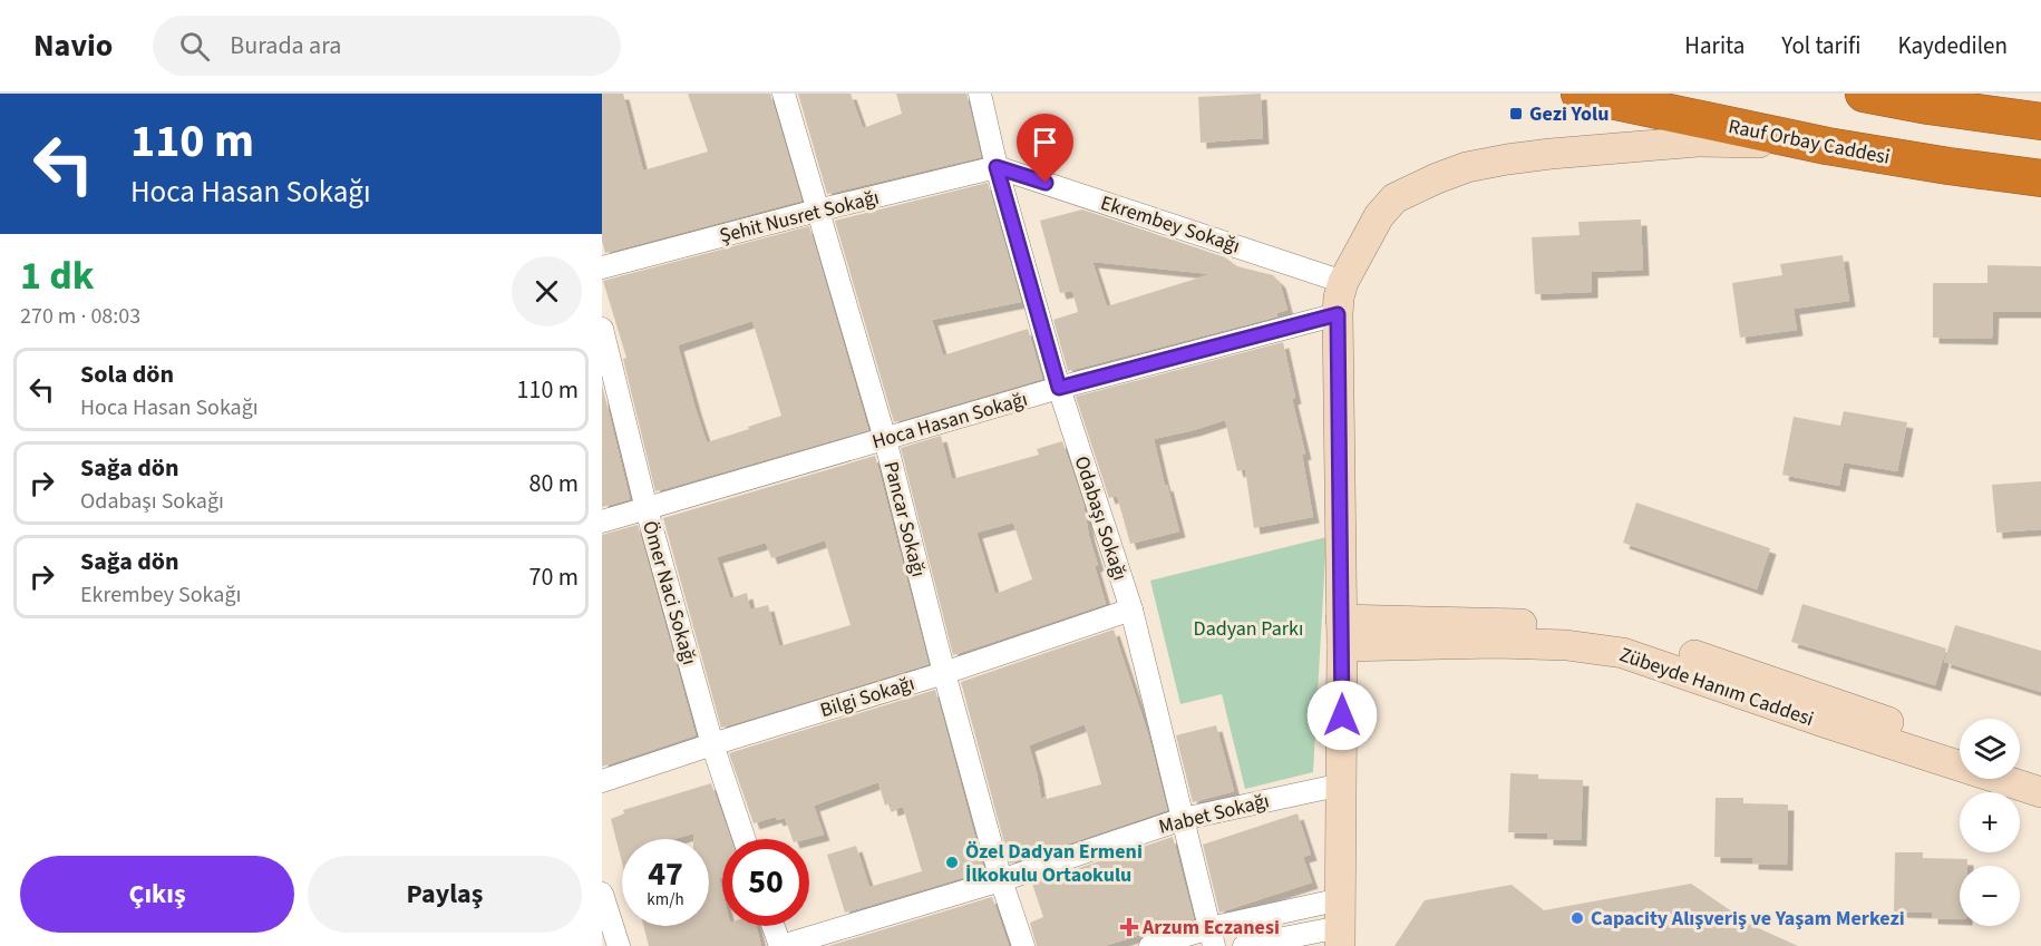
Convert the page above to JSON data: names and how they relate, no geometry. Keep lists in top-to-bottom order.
{
  "streets": {
    "highway": ["Rauf Orbay Caddesi"],
    "main road": ["Zübeyde Hanım Caddesi"],
    "street": [
      "Şehit Nusret Sokağı",
      "Ekrembey Sokağı",
      "Hoca Hasan Sokağı",
      "Odabaşı Sokağı",
      "Pancar Sokağı",
      "Ömer Naci Sokağı",
      "Bilgi Sokağı",
      "Mabet Sokağı"
    ]
  },
  "crossings": [
    ["Şehit Nusret Sokağı", "Ekrembey Sokağı"],
    ["Şehit Nusret Sokağı", "Odabaşı Sokağı"],
    ["Şehit Nusret Sokağı", "Pancar Sokağı"],
    ["Ekrembey Sokağı", "Odabaşı Sokağı"],
    ["Hoca Hasan Sokağı", "Odabaşı Sokağı"],
    ["Hoca Hasan Sokağı", "Pancar Sokağı"],
    ["Hoca Hasan Sokağı", "Ömer Naci Sokağı"],
    ["Odabaşı Sokağı", "Bilgi Sokağı"],
    ["Odabaşı Sokağı", "Mabet Sokağı"],
    ["Pancar Sokağı", "Bilgi Sokağı"],
    ["Pancar Sokağı", "Mabet Sokağı"],
    ["Ömer Naci Sokağı", "Bilgi Sokağı"]
  ],
  "parks": ["Dadyan Parkı"],
  "places": {
    "transit": ["Gezi Yolu"],
    "other": ["Özel Dadyan Ermeni İlkokulu Ortaokulu", "Capacity Alışveriş ve Yaşam Merkezi"],
    "health": ["Arzum Eczanesi"]
  },
  "page": {
    "header": "Navio",
    "search": "Burada ara",
    "nav": ["Harita", "Yol tarifi", "Kaydedilen"],
    "turn": ["110 m", "Hoca Hasan Sokağı"],
    "heading": ["1 dk", "270 m · 08:03"],
    "list": [
      {
        "name": "Sola dön",
        "note": "Hoca Hasan Sokağı",
        "value": "110 m"
      },
      {
        "name": "Sağa dön",
        "note": "Odabaşı Sokağı",
        "value": "80 m"
      },
      {
        "name": "Sağa dön",
        "note": "Ekrembey Sokağı",
        "value": "70 m"
      }
    ],
    "map_buttons": ["+", "−"],
    "speed": "47 km/h",
    "limit": "50",
    "buttons": ["Çıkış", "Paylaş"]
  }
}
